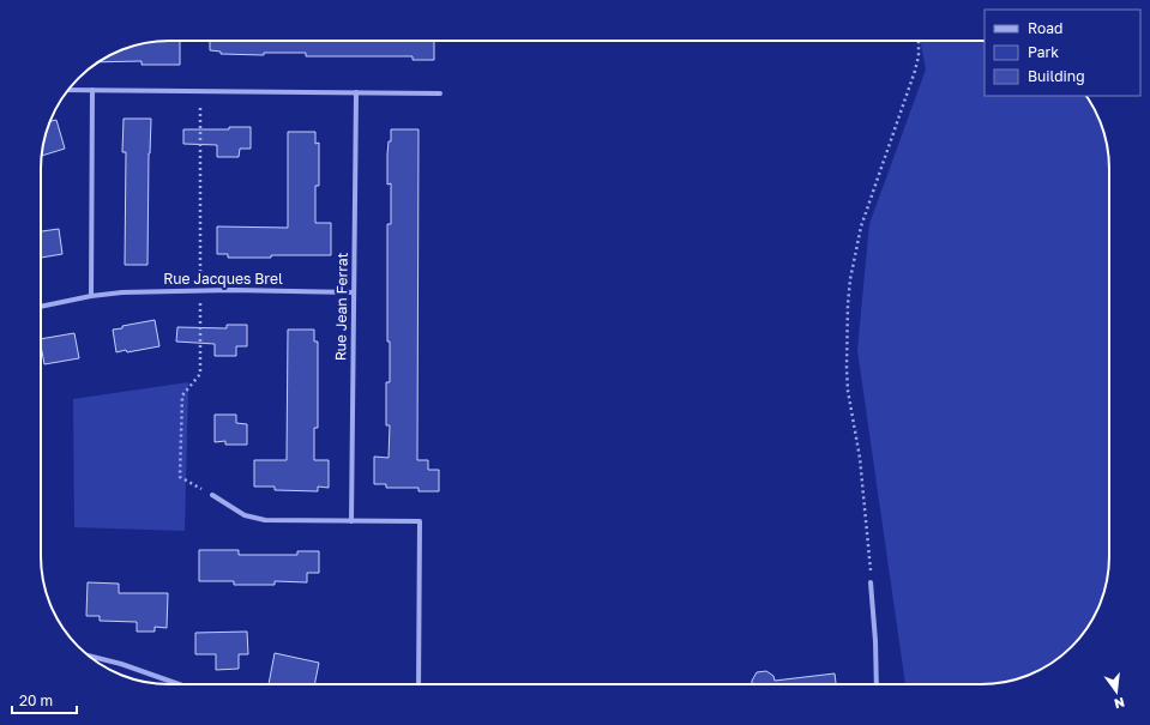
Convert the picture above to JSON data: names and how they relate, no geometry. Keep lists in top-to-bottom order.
{
  "streets": {
    "street": ["Rue Jacques Brel", "Rue Jean Ferrat"]
  },
  "crossings": [
    ["Rue Jacques Brel", "Rue Jean Ferrat"]
  ],
  "legend": ["Road", "Park", "Building"],
  "scale_bar": "20 m",
  "north": "bottom"
}
